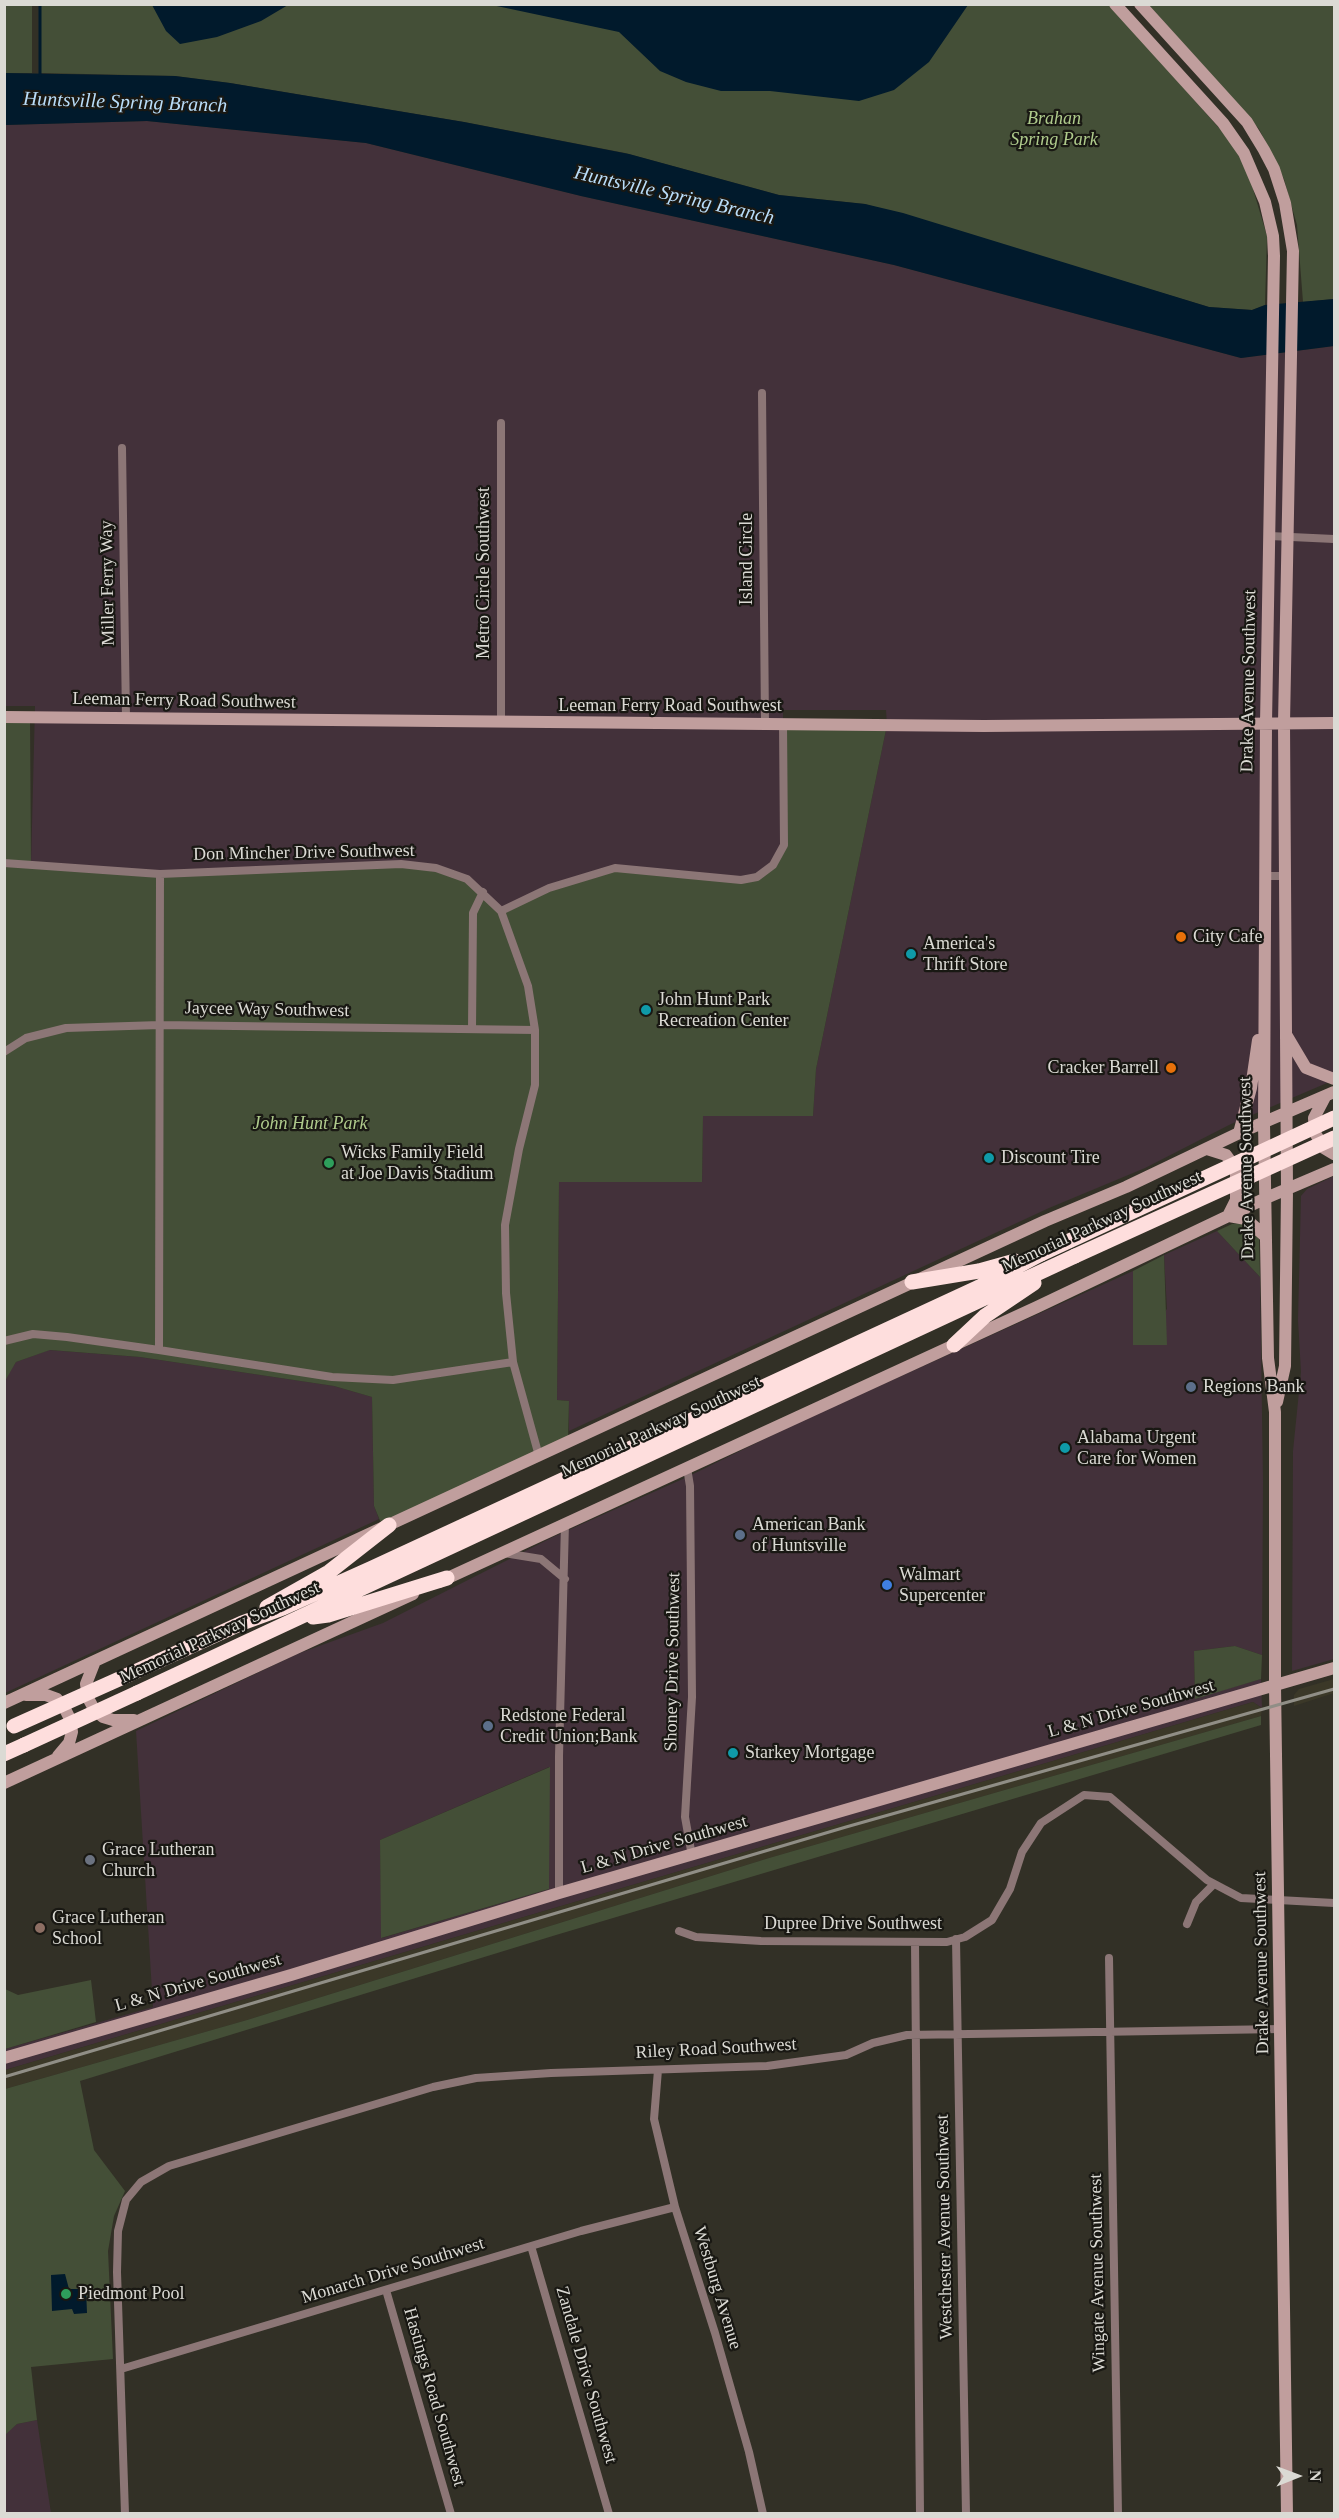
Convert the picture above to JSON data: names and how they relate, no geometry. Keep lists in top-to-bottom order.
{
  "streets": {
    "highway": ["Memorial Parkway Southwest"],
    "street": [
      "Island Circle",
      "Metro Circle Southwest",
      "Miller Ferry Way",
      "Drake Avenue Southwest",
      "Leeman Ferry Road Southwest",
      "Don Mincher Drive Southwest",
      "Jaycee Way Southwest",
      "Shoney Drive Southwest",
      "L & N Drive Southwest",
      "Dupree Drive Southwest",
      "Riley Road Southwest",
      "Westchester Avenue Southwest",
      "Monarch Drive Southwest",
      "Wingate Avenue Southwest",
      "Westburg Avenue",
      "Zandale Drive Southwest",
      "Hastings Road Southwest"
    ]
  },
  "crossings": [
    ["Island Circle", "Leeman Ferry Road Southwest"],
    ["Metro Circle Southwest", "Leeman Ferry Road Southwest"],
    ["Miller Ferry Way", "Leeman Ferry Road Southwest"],
    ["Drake Avenue Southwest", "Leeman Ferry Road Southwest"],
    ["Drake Avenue Southwest", "L & N Drive Southwest"],
    ["Drake Avenue Southwest", "Dupree Drive Southwest"],
    ["Drake Avenue Southwest", "Riley Road Southwest"],
    ["Don Mincher Drive Southwest", "Jaycee Way Southwest"],
    ["Shoney Drive Southwest", "L & N Drive Southwest"],
    ["Dupree Drive Southwest", "Westchester Avenue Southwest"],
    ["Riley Road Southwest", "Westchester Avenue Southwest"],
    ["Riley Road Southwest", "Monarch Drive Southwest"],
    ["Riley Road Southwest", "Wingate Avenue Southwest"],
    ["Riley Road Southwest", "Westburg Avenue"],
    ["Monarch Drive Southwest", "Westburg Avenue"],
    ["Monarch Drive Southwest", "Zandale Drive Southwest"],
    ["Monarch Drive Southwest", "Hastings Road Southwest"]
  ],
  "water": ["Huntsville Spring Branch"],
  "parks": ["Brahan Spring Park", "John Hunt Park"],
  "places": [
    "City Cafe",
    "America's Thrift Store",
    "John Hunt Park Recreation Center",
    "Cracker Barrell",
    "Discount Tire",
    "Wicks Family Field at Joe Davis Stadium",
    "Regions Bank",
    "Alabama Urgent Care for Women",
    "American Bank of Huntsville",
    "Walmart Supercenter",
    "Redstone Federal Credit Union;Bank",
    "Starkey Mortgage",
    "Grace Lutheran Church",
    "Grace Lutheran School",
    "Piedmont Pool"
  ],
  "north": "right"
}
